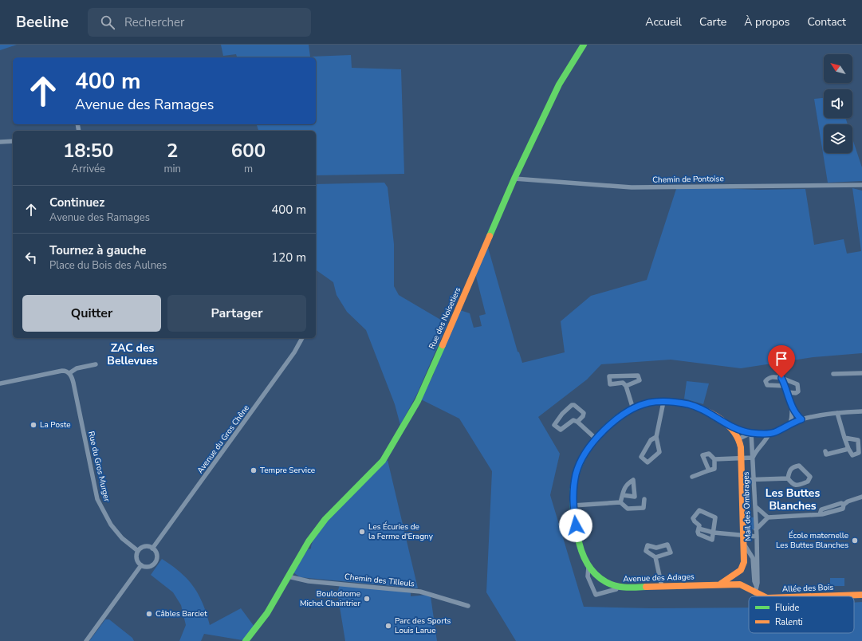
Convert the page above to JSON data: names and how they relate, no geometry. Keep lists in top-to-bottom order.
{
  "streets": {
    "street": [
      "Chemin de Pontoise",
      "Rue des Noisetiers",
      "Avenue du Gros Chêne",
      "Rue du Gros Murger",
      "Mail des Ombrages",
      "Avenue des Adages",
      "Chemin des Tilleuls",
      "Allée des Bois"
    ]
  },
  "crossings": [
    ["Chemin de Pontoise", "Rue des Noisetiers"],
    ["Rue des Noisetiers", "Chemin des Tilleuls"],
    ["Avenue du Gros Chêne", "Rue du Gros Murger"],
    ["Mail des Ombrages", "Avenue des Adages"],
    ["Mail des Ombrages", "Allée des Bois"],
    ["Avenue des Adages", "Allée des Bois"]
  ],
  "districts": ["ZAC des Bellevues", "Les Buttes Blanches"],
  "places": [
    "La Poste",
    "Tempre Service",
    "Les Écuries de la Ferme d'Eragny",
    "École maternelle Les Buttes Blanches",
    "Boulodrome Michel Chaintrier",
    "Câbles Barciet",
    "Parc des Sports Louis Larue"
  ],
  "legend": ["Fluide", "Ralenti"],
  "north": "top left",
  "page": {
    "header": "Beeline",
    "search": "Rechercher",
    "nav": [
      "Accueil",
      "Carte",
      "À propos",
      "Contact"
    ],
    "turn": ["400 m", "Avenue des Ramages"],
    "eta": [
      "18:50",
      "Arrivée",
      "2",
      "min",
      "600",
      "m"
    ],
    "list": [
      {
        "name": "Continuez",
        "note": "Avenue des Ramages",
        "value": "400 m"
      },
      {
        "name": "Tournez à gauche",
        "note": "Place du Bois des Aulnes",
        "value": "120 m"
      }
    ],
    "buttons": ["Quitter", "Partager"]
  }
}
